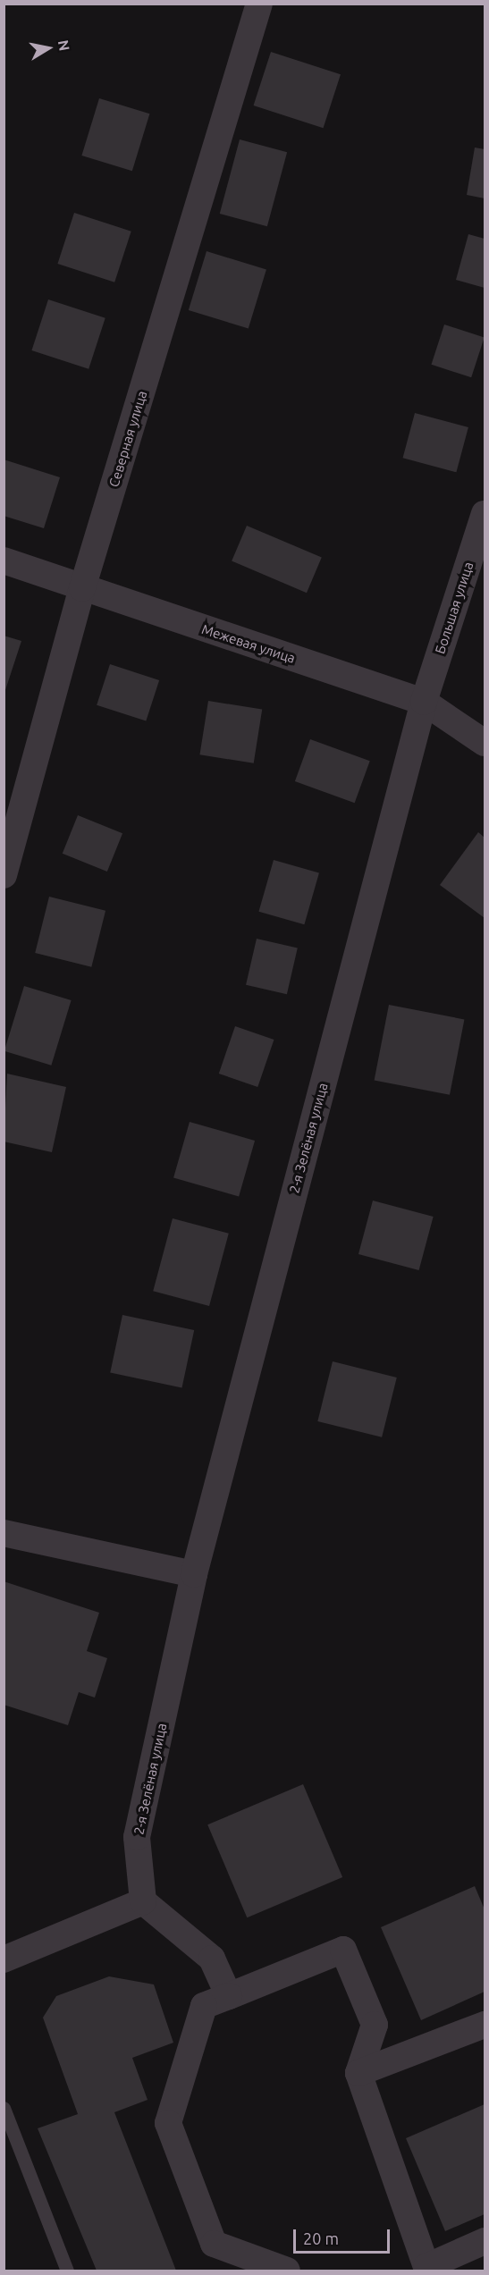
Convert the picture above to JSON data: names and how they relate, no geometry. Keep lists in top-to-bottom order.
{
  "streets": {
    "street": [
      "Северная улица",
      "Большая улица",
      "Межевая улица",
      "2-я Зелёная улица"
    ]
  },
  "crossings": [
    ["Северная улица", "Межевая улица"],
    ["Большая улица", "Межевая улица"],
    ["Большая улица", "2-я Зелёная улица"],
    ["Межевая улица", "2-я Зелёная улица"]
  ],
  "scale_bar": "20 m",
  "north": "right"
}
